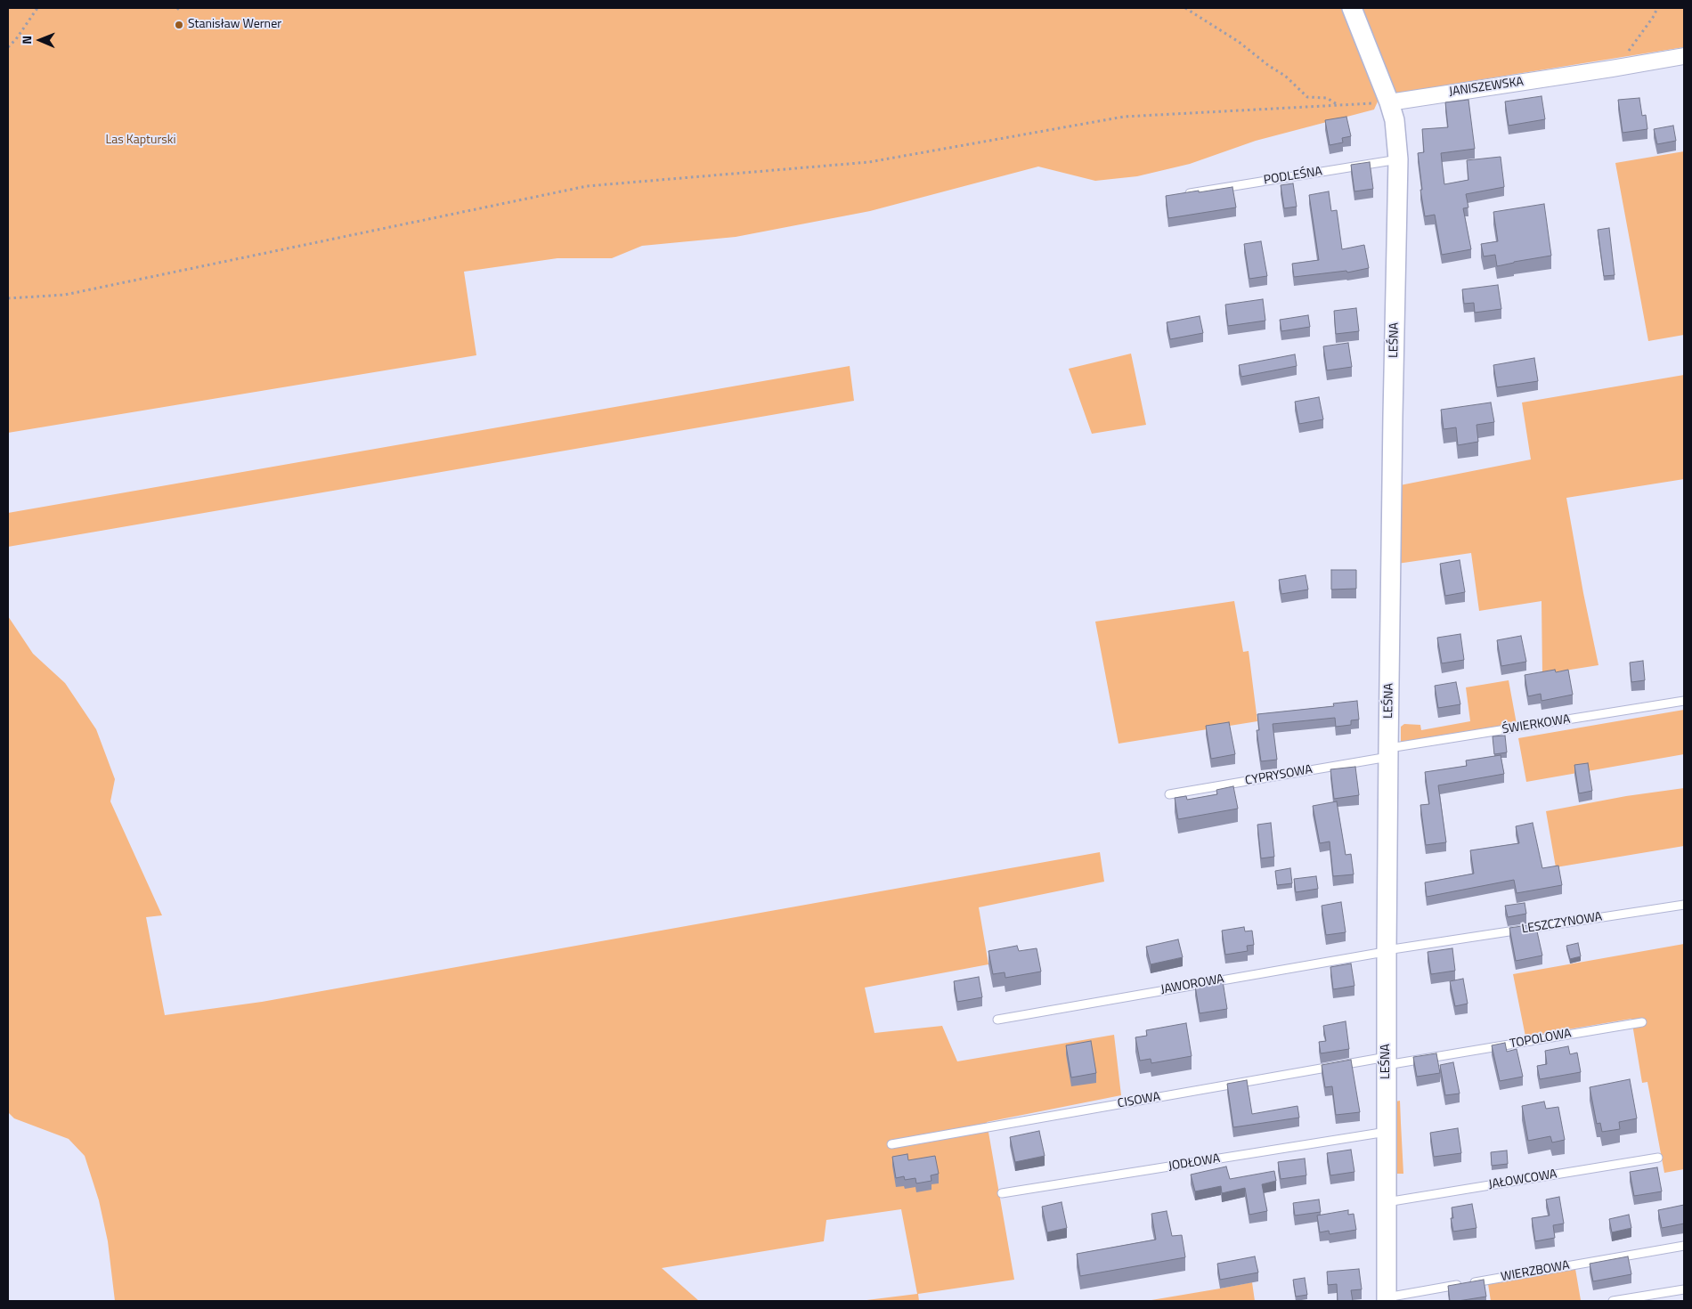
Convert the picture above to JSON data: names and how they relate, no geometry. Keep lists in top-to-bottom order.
{
  "streets": {
    "street": ["JANISZEWSKA", "LEŚNA"],
    "lane": [
      "PODLEŚNA",
      "ŚWIERKOWA",
      "CYPRYSOWA",
      "LESZCZYNOWA",
      "JAWOROWA",
      "TOPOLOWA",
      "CISOWA",
      "JODŁOWA",
      "JAŁOWCOWA",
      "WIERZBOWA"
    ]
  },
  "crossings": [
    ["JANISZEWSKA", "LEŚNA"],
    ["PODLEŚNA", "LEŚNA"],
    ["LEŚNA", "ŚWIERKOWA"],
    ["LEŚNA", "CYPRYSOWA"],
    ["LEŚNA", "LESZCZYNOWA"],
    ["LEŚNA", "JAWOROWA"],
    ["LEŚNA", "TOPOLOWA"],
    ["LEŚNA", "CISOWA"],
    ["LEŚNA", "JODŁOWA"],
    ["LEŚNA", "JAŁOWCOWA"],
    ["LEŚNA", "WIERZBOWA"],
    ["ŚWIERKOWA", "CYPRYSOWA"],
    ["LESZCZYNOWA", "JAWOROWA"],
    ["TOPOLOWA", "CISOWA"]
  ],
  "parks": ["Las Kapturski"],
  "places": ["Stanisław Werner"],
  "north": "left"
}
